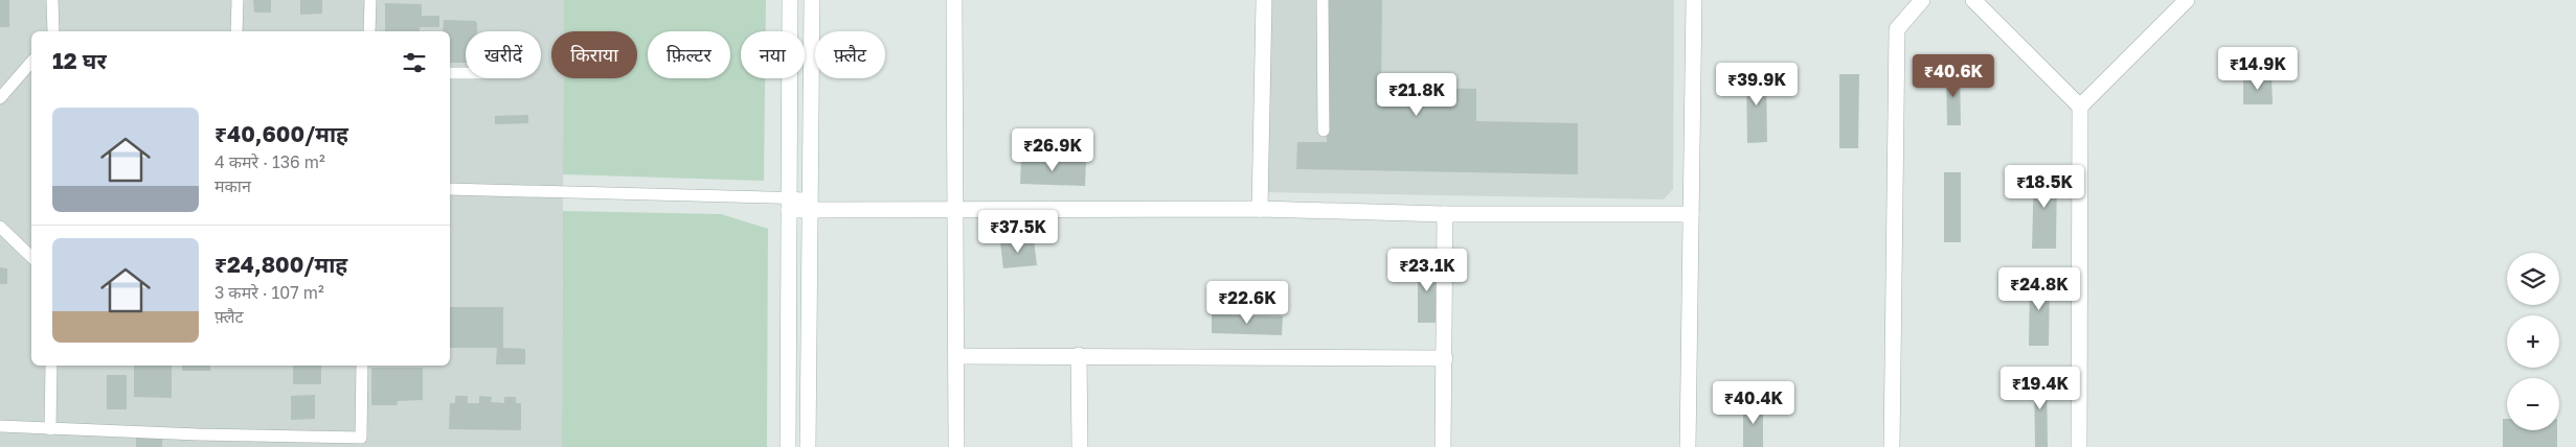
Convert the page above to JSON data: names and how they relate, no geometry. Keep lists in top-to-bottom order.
{
  "page": {
    "chip": [
      "खरीदें",
      "किराया",
      "फ़िल्टर",
      "नया",
      "फ़्लैट"
    ],
    "heading": "12 घर",
    "price": [
      "₹14.9K",
      "₹40.6K",
      "₹39.9K",
      "₹21.8K",
      "₹26.9K",
      "₹18.5K",
      "₹37.5K",
      "₹23.1K",
      "₹24.8K",
      "₹22.6K",
      "₹19.4K",
      "₹40.4K"
    ],
    "list": [
      {
        "name": "₹40,600/माह",
        "note": "4 कमरे · 136 m² · मकान"
      },
      {
        "name": "₹24,800/माह",
        "note": "3 कमरे · 107 m² · फ़्लैट"
      }
    ],
    "map_buttons": ["+", "−"]
  }
}
